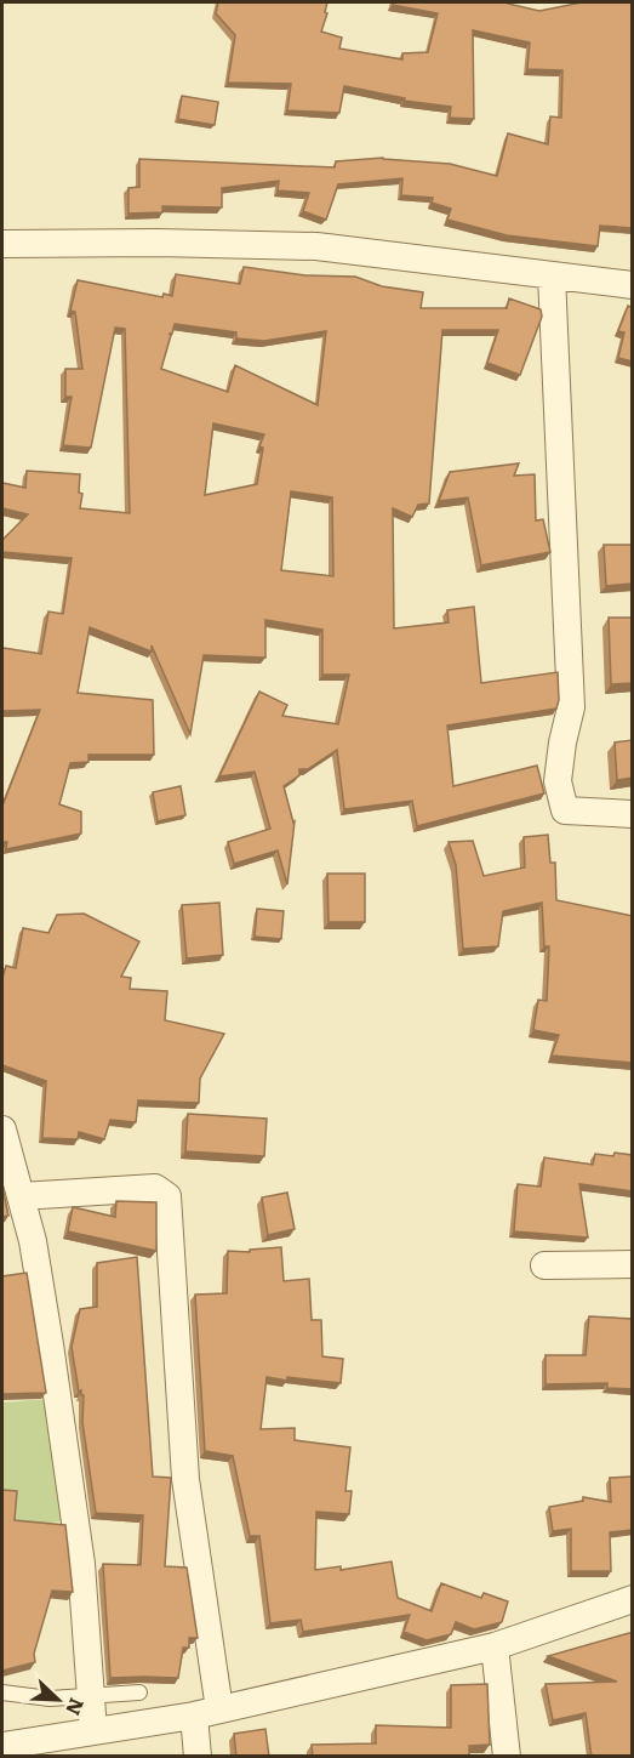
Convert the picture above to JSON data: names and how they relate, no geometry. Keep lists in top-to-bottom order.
{
  "north": "bottom right"
}
